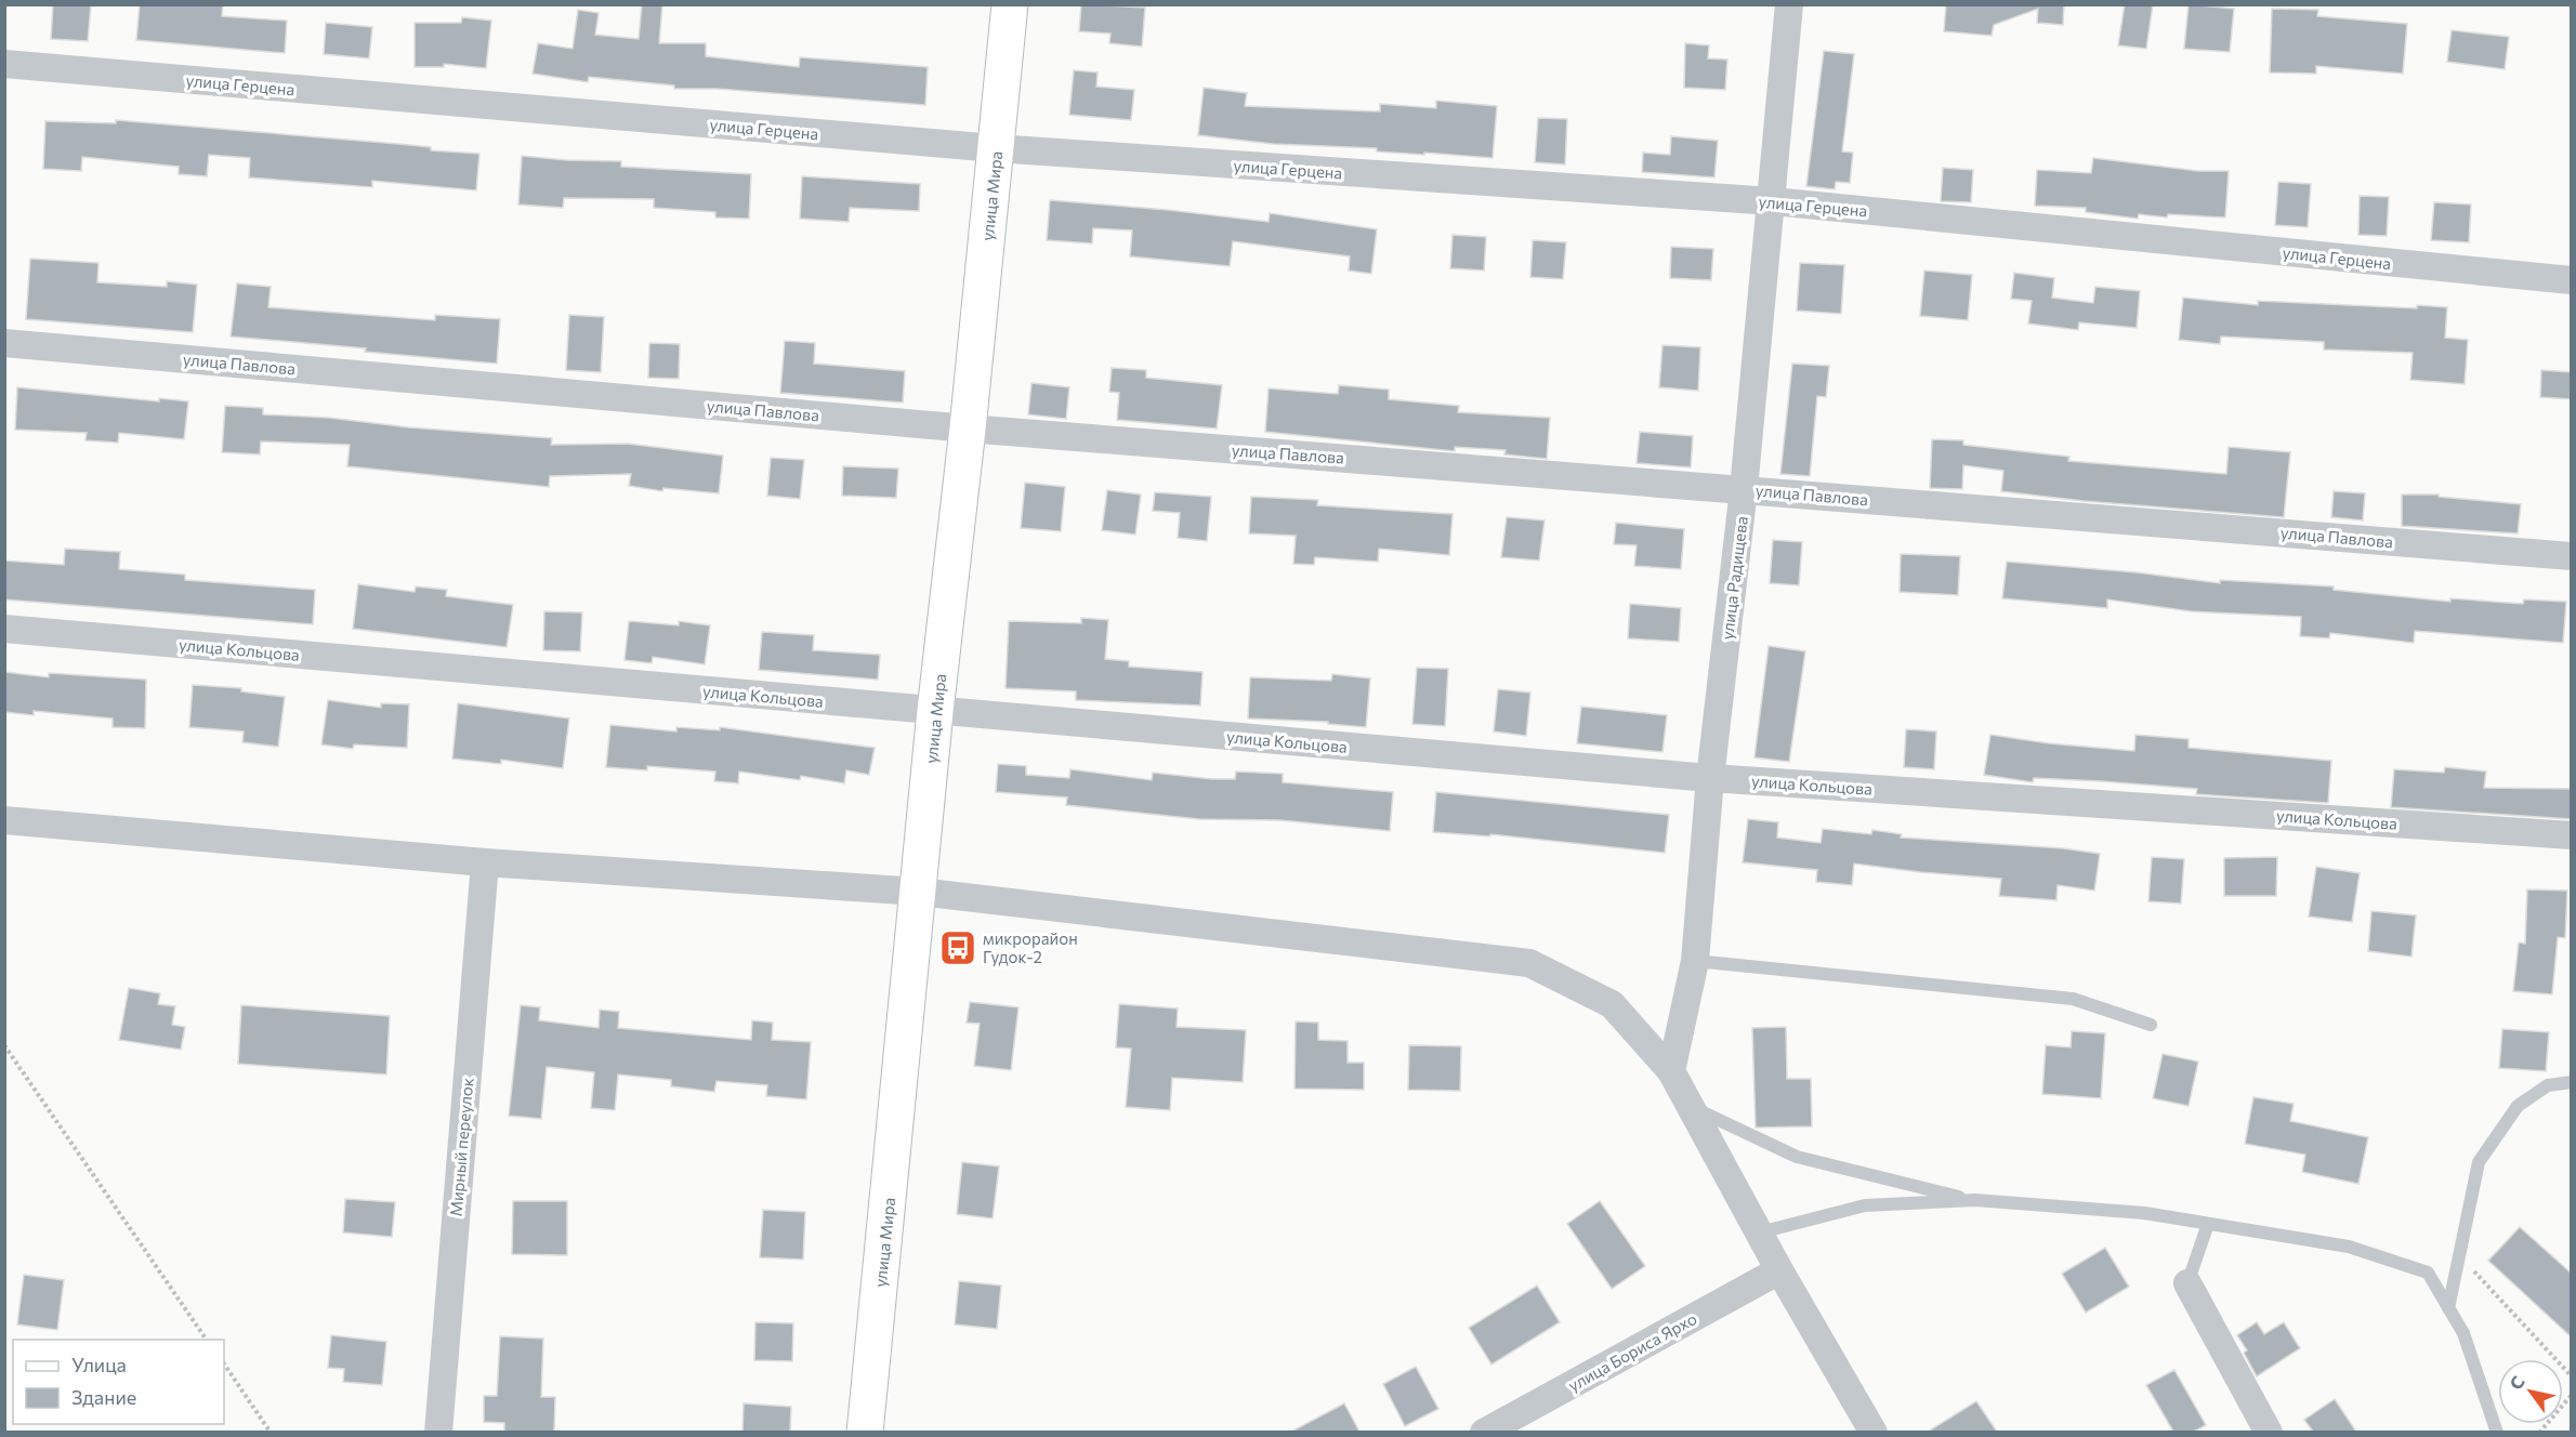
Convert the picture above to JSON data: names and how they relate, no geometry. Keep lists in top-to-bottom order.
{
  "streets": {
    "main road": ["улица Мира"],
    "street": [
      "улица Герцена",
      "улица Павлова",
      "улица Радищева",
      "улица Кольцова",
      "Мирный переулок",
      "улица Бориса Ярхо"
    ]
  },
  "crossings": [
    ["улица Герцена", "улица Мира"],
    ["улица Герцена", "улица Радищева"],
    ["улица Мира", "улица Павлова"],
    ["улица Мира", "улица Кольцова"],
    ["улица Павлова", "улица Радищева"],
    ["улица Радищева", "улица Кольцова"]
  ],
  "places": {
    "bus stop": ["микрорайон Гудок-2"]
  },
  "legend": ["Улица", "Здание"],
  "north": "top left"
}
